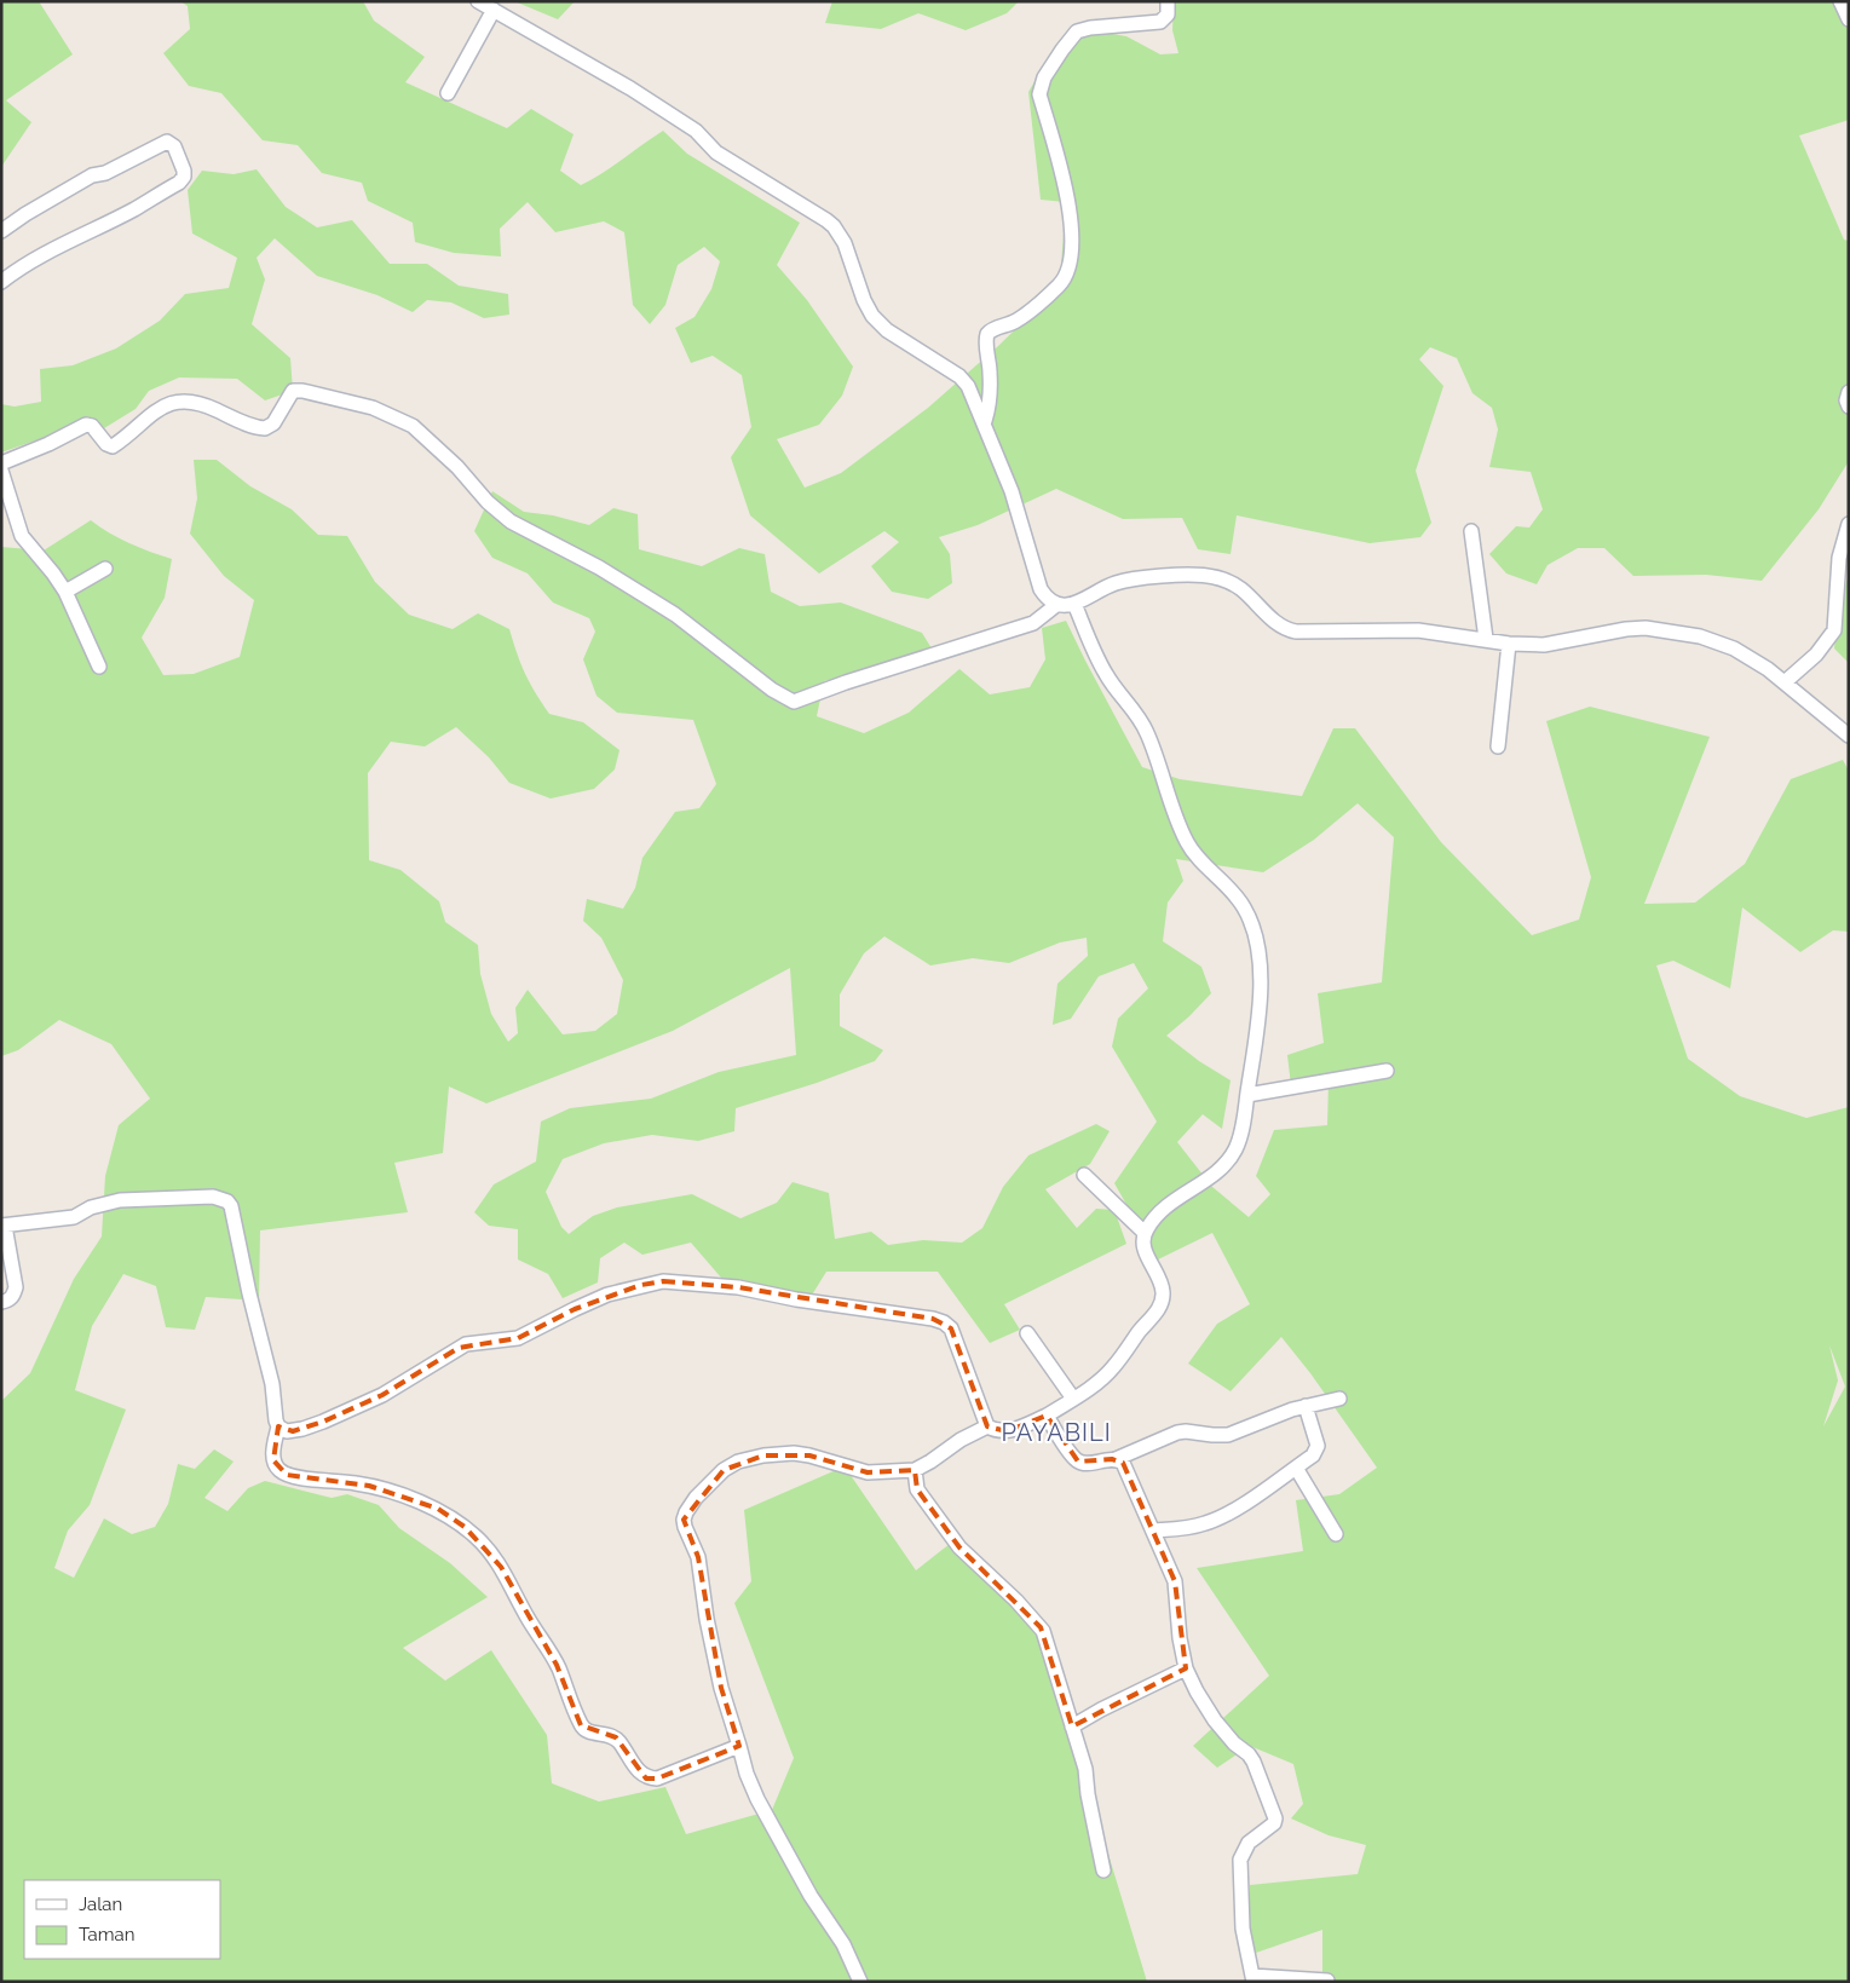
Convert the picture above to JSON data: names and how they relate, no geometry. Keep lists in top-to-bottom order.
{
  "districts": ["PAYABILI"],
  "legend": ["Jalan", "Taman"]
}
